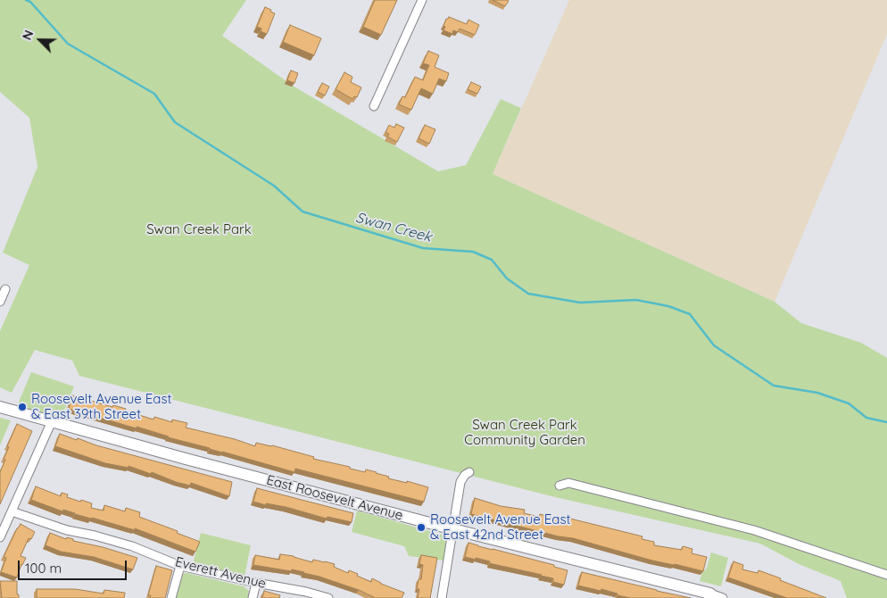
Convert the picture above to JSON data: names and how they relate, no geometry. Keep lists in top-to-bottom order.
{
  "streets": {
    "street": ["East Roosevelt Avenue", "Everett Avenue"]
  },
  "water": ["Swan Creek"],
  "parks": ["Swan Creek Park", "Swan Creek Park Community Garden"],
  "places": ["Roosevelt Avenue East & East 39th Street", "Roosevelt Avenue East & East 42nd Street"],
  "scale_bar": "100 m",
  "north": "top left"
}
